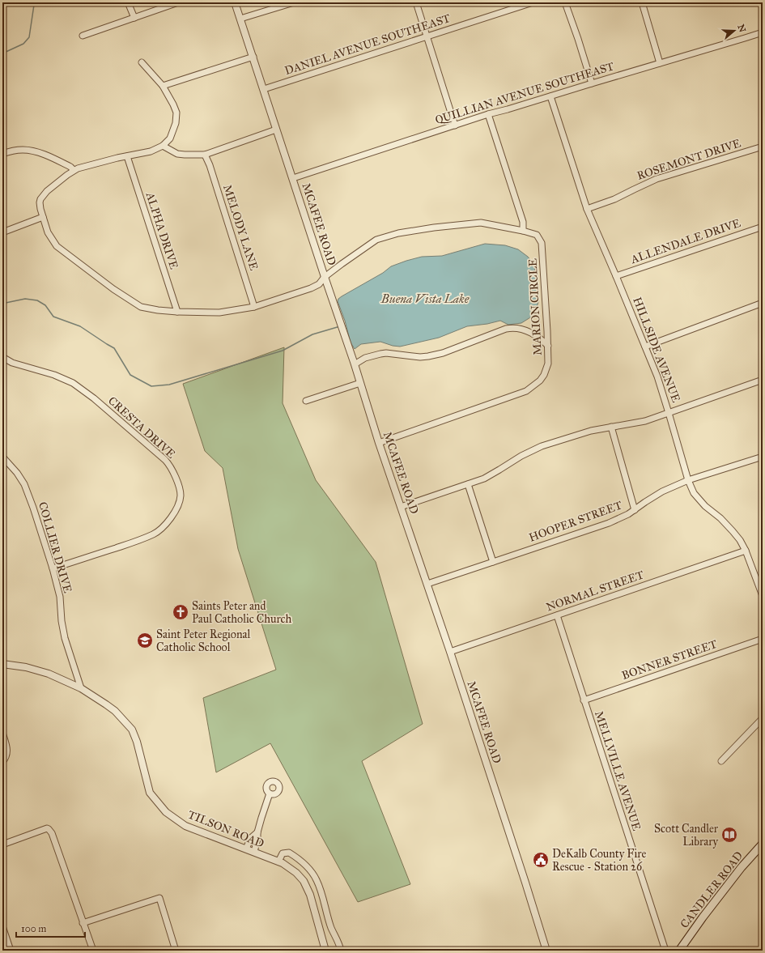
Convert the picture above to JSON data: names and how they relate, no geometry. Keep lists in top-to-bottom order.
{
  "streets": {
    "main road": ["CANDLER ROAD"],
    "street": [
      "DANIEL AVENUE SOUTHEAST",
      "QUILLIAN AVENUE SOUTHEAST",
      "ROSEMONT DRIVE",
      "MCAFEE ROAD",
      "MELODY LANE",
      "ALPHA DRIVE",
      "ALLENDALE DRIVE",
      "MARION CIRCLE",
      "HILLSIDE AVENUE",
      "CRESTA DRIVE",
      "HOOPER STREET",
      "COLLIER DRIVE",
      "NORMAL STREET",
      "BONNER STREET",
      "MELLVILLE AVENUE",
      "TILSON ROAD"
    ]
  },
  "crossings": [
    ["DANIEL AVENUE SOUTHEAST", "MCAFEE ROAD"],
    ["QUILLIAN AVENUE SOUTHEAST", "MCAFEE ROAD"],
    ["QUILLIAN AVENUE SOUTHEAST", "HILLSIDE AVENUE"],
    ["ROSEMONT DRIVE", "HILLSIDE AVENUE"],
    ["MCAFEE ROAD", "MARION CIRCLE"],
    ["MCAFEE ROAD", "HOOPER STREET"],
    ["MCAFEE ROAD", "NORMAL STREET"],
    ["MELODY LANE", "MARION CIRCLE"],
    ["ALPHA DRIVE", "MARION CIRCLE"],
    ["ALLENDALE DRIVE", "HILLSIDE AVENUE"],
    ["HILLSIDE AVENUE", "HOOPER STREET"],
    ["HILLSIDE AVENUE", "NORMAL STREET"],
    ["CRESTA DRIVE", "COLLIER DRIVE"],
    ["COLLIER DRIVE", "TILSON ROAD"],
    ["NORMAL STREET", "MELLVILLE AVENUE"],
    ["BONNER STREET", "MELLVILLE AVENUE"]
  ],
  "water": ["Buena Vista Lake"],
  "places": {
    "church": ["Saints Peter and Paul Catholic Church"],
    "school or university": ["Saint Peter Regional Catholic School"],
    "library": ["Scott Candler Library"],
    "public building": ["DeKalb County Fire Rescue - Station 26"]
  },
  "scale_bar": "100 m",
  "north": "right"
}
